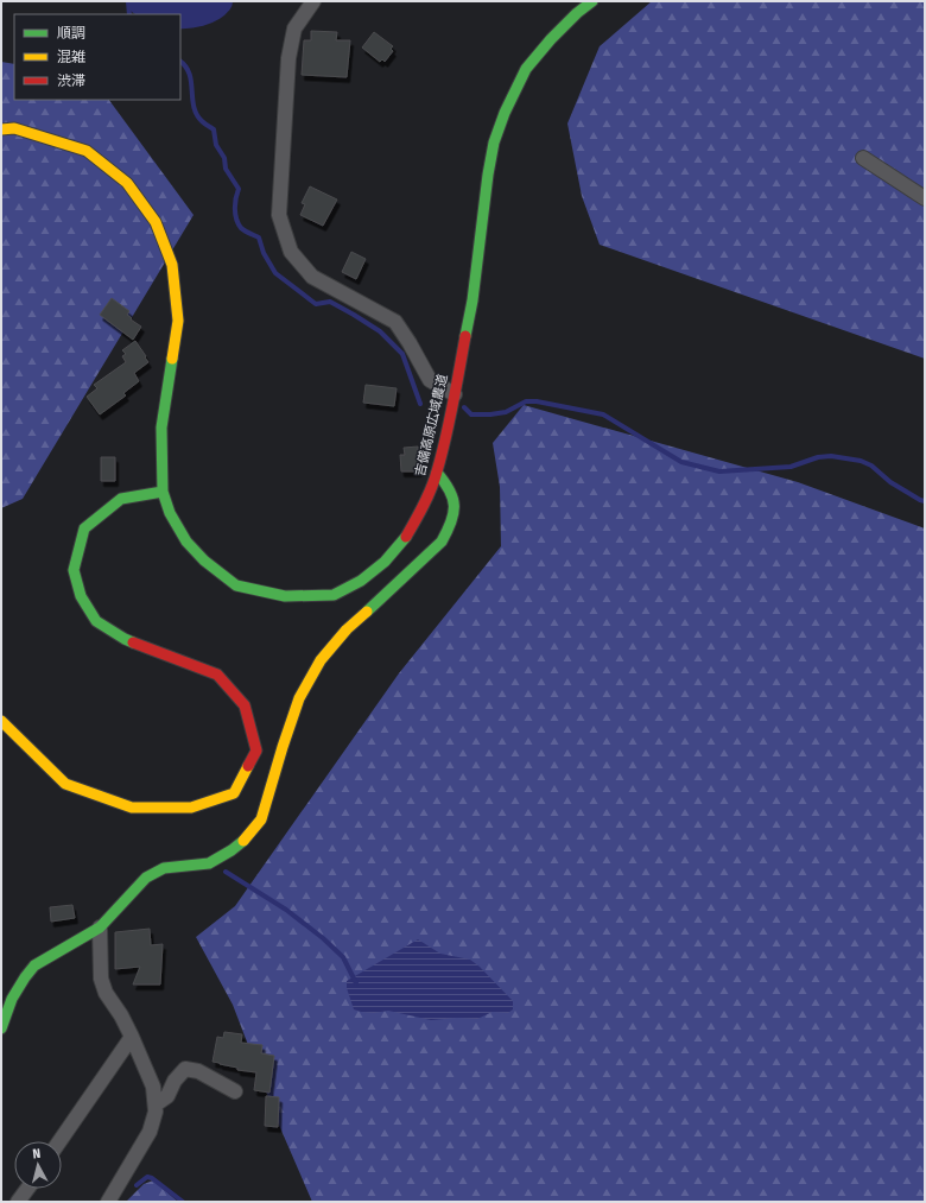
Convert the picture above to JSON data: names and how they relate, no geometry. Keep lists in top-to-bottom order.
{
  "streets": {
    "street": ["吉備高原広域農道"]
  },
  "legend": ["順調", "混雑", "渋滞"],
  "north": "top"
}
